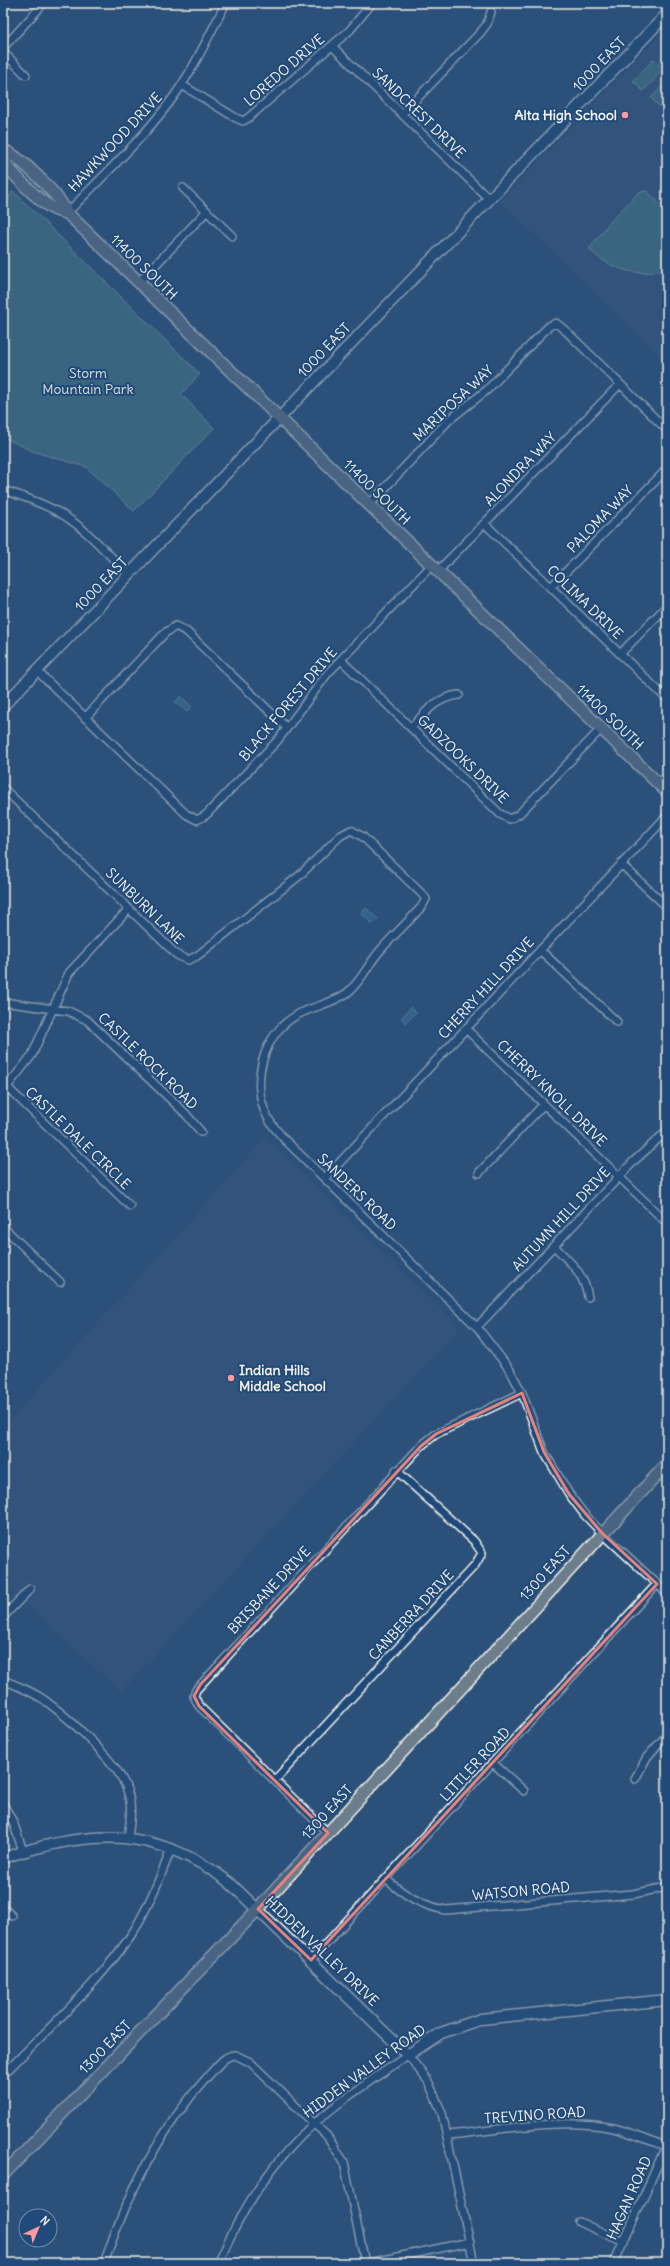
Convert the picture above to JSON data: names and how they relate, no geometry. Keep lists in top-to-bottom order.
{
  "streets": {
    "main road": ["11400 SOUTH", "1300 EAST"],
    "street": [
      "1000 EAST",
      "LOREDO DRIVE",
      "SANDCREST DRIVE",
      "HAWKWOOD DRIVE",
      "MARIPOSA WAY",
      "ALONDRA WAY",
      "PALOMA WAY",
      "COLIMA DRIVE",
      "BLACK FOREST DRIVE",
      "GADZOOKS DRIVE",
      "SUNBURN LANE",
      "CHERRY HILL DRIVE",
      "CASTLE ROCK ROAD",
      "CHERRY KNOLL DRIVE",
      "CASTLE DALE CIRCLE",
      "SANDERS ROAD",
      "AUTUMN HILL DRIVE",
      "BRISBANE DRIVE",
      "CANBERRA DRIVE",
      "LITTLER ROAD",
      "WATSON ROAD",
      "HIDDEN VALLEY DRIVE",
      "HIDDEN VALLEY ROAD",
      "TREVINO ROAD",
      "HAGAN ROAD"
    ]
  },
  "crossings": [
    ["1000 EAST", "SANDCREST DRIVE"],
    ["1000 EAST", "11400 SOUTH"],
    ["1000 EAST", "BLACK FOREST DRIVE"],
    ["LOREDO DRIVE", "SANDCREST DRIVE"],
    ["LOREDO DRIVE", "HAWKWOOD DRIVE"],
    ["HAWKWOOD DRIVE", "11400 SOUTH"],
    ["11400 SOUTH", "MARIPOSA WAY"],
    ["11400 SOUTH", "ALONDRA WAY"],
    ["11400 SOUTH", "BLACK FOREST DRIVE"],
    ["11400 SOUTH", "GADZOOKS DRIVE"],
    ["MARIPOSA WAY", "ALONDRA WAY"],
    ["ALONDRA WAY", "COLIMA DRIVE"],
    ["ALONDRA WAY", "BLACK FOREST DRIVE"],
    ["PALOMA WAY", "COLIMA DRIVE"],
    ["BLACK FOREST DRIVE", "GADZOOKS DRIVE"],
    ["SUNBURN LANE", "SANDERS ROAD"],
    ["CHERRY HILL DRIVE", "CHERRY KNOLL DRIVE"],
    ["CHERRY HILL DRIVE", "SANDERS ROAD"],
    ["CHERRY KNOLL DRIVE", "AUTUMN HILL DRIVE"],
    ["SANDERS ROAD", "AUTUMN HILL DRIVE"],
    ["SANDERS ROAD", "1300 EAST"],
    ["SANDERS ROAD", "BRISBANE DRIVE"],
    ["SANDERS ROAD", "LITTLER ROAD"],
    ["1300 EAST", "BRISBANE DRIVE"],
    ["1300 EAST", "HIDDEN VALLEY DRIVE"],
    ["BRISBANE DRIVE", "CANBERRA DRIVE"],
    ["LITTLER ROAD", "WATSON ROAD"],
    ["LITTLER ROAD", "HIDDEN VALLEY DRIVE"],
    ["HIDDEN VALLEY DRIVE", "HIDDEN VALLEY ROAD"],
    ["HIDDEN VALLEY DRIVE", "TREVINO ROAD"],
    ["TREVINO ROAD", "HAGAN ROAD"]
  ],
  "parks": ["Storm Mountain Park"],
  "places": ["Alta High School", "Indian Hills Middle School"],
  "north": "top right"
}
